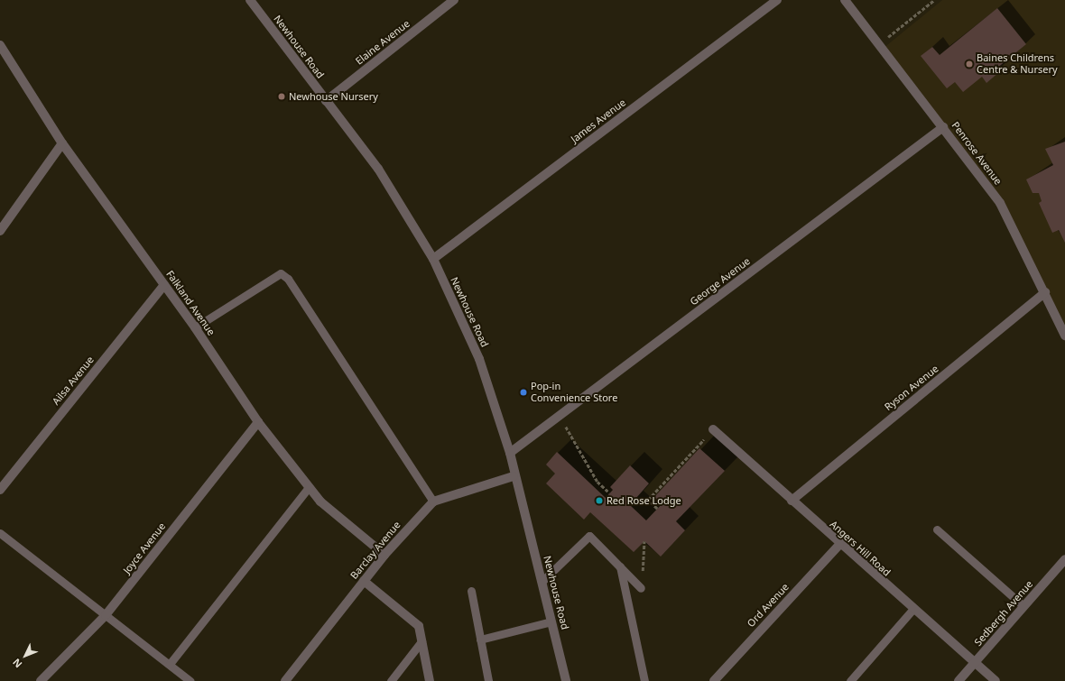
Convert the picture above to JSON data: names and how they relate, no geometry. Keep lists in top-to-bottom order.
{
  "streets": {
    "street": [
      "Elaine Avenue",
      "Newhouse Road",
      "James Avenue",
      "Penrose Avenue",
      "George Avenue",
      "Falkland Avenue",
      "Ailsa Avenue",
      "Ryson Avenue",
      "Joyce Avenue",
      "Angers Hill Road",
      "Barclay Avenue",
      "Ord Avenue",
      "Sedbergh Avenue"
    ]
  },
  "crossings": [
    ["Elaine Avenue", "Newhouse Road"],
    ["Newhouse Road", "James Avenue"],
    ["Newhouse Road", "George Avenue"],
    ["Penrose Avenue", "George Avenue"],
    ["Penrose Avenue", "Ryson Avenue"],
    ["Falkland Avenue", "Ailsa Avenue"],
    ["Falkland Avenue", "Joyce Avenue"],
    ["Falkland Avenue", "Barclay Avenue"],
    ["Ryson Avenue", "Angers Hill Road"],
    ["Angers Hill Road", "Ord Avenue"],
    ["Angers Hill Road", "Sedbergh Avenue"]
  ],
  "places": [
    "Baines Childrens Centre & Nursery",
    "Newhouse Nursery",
    "Pop-in Convenience Store",
    "Red Rose Lodge"
  ],
  "north": "bottom left"
}
